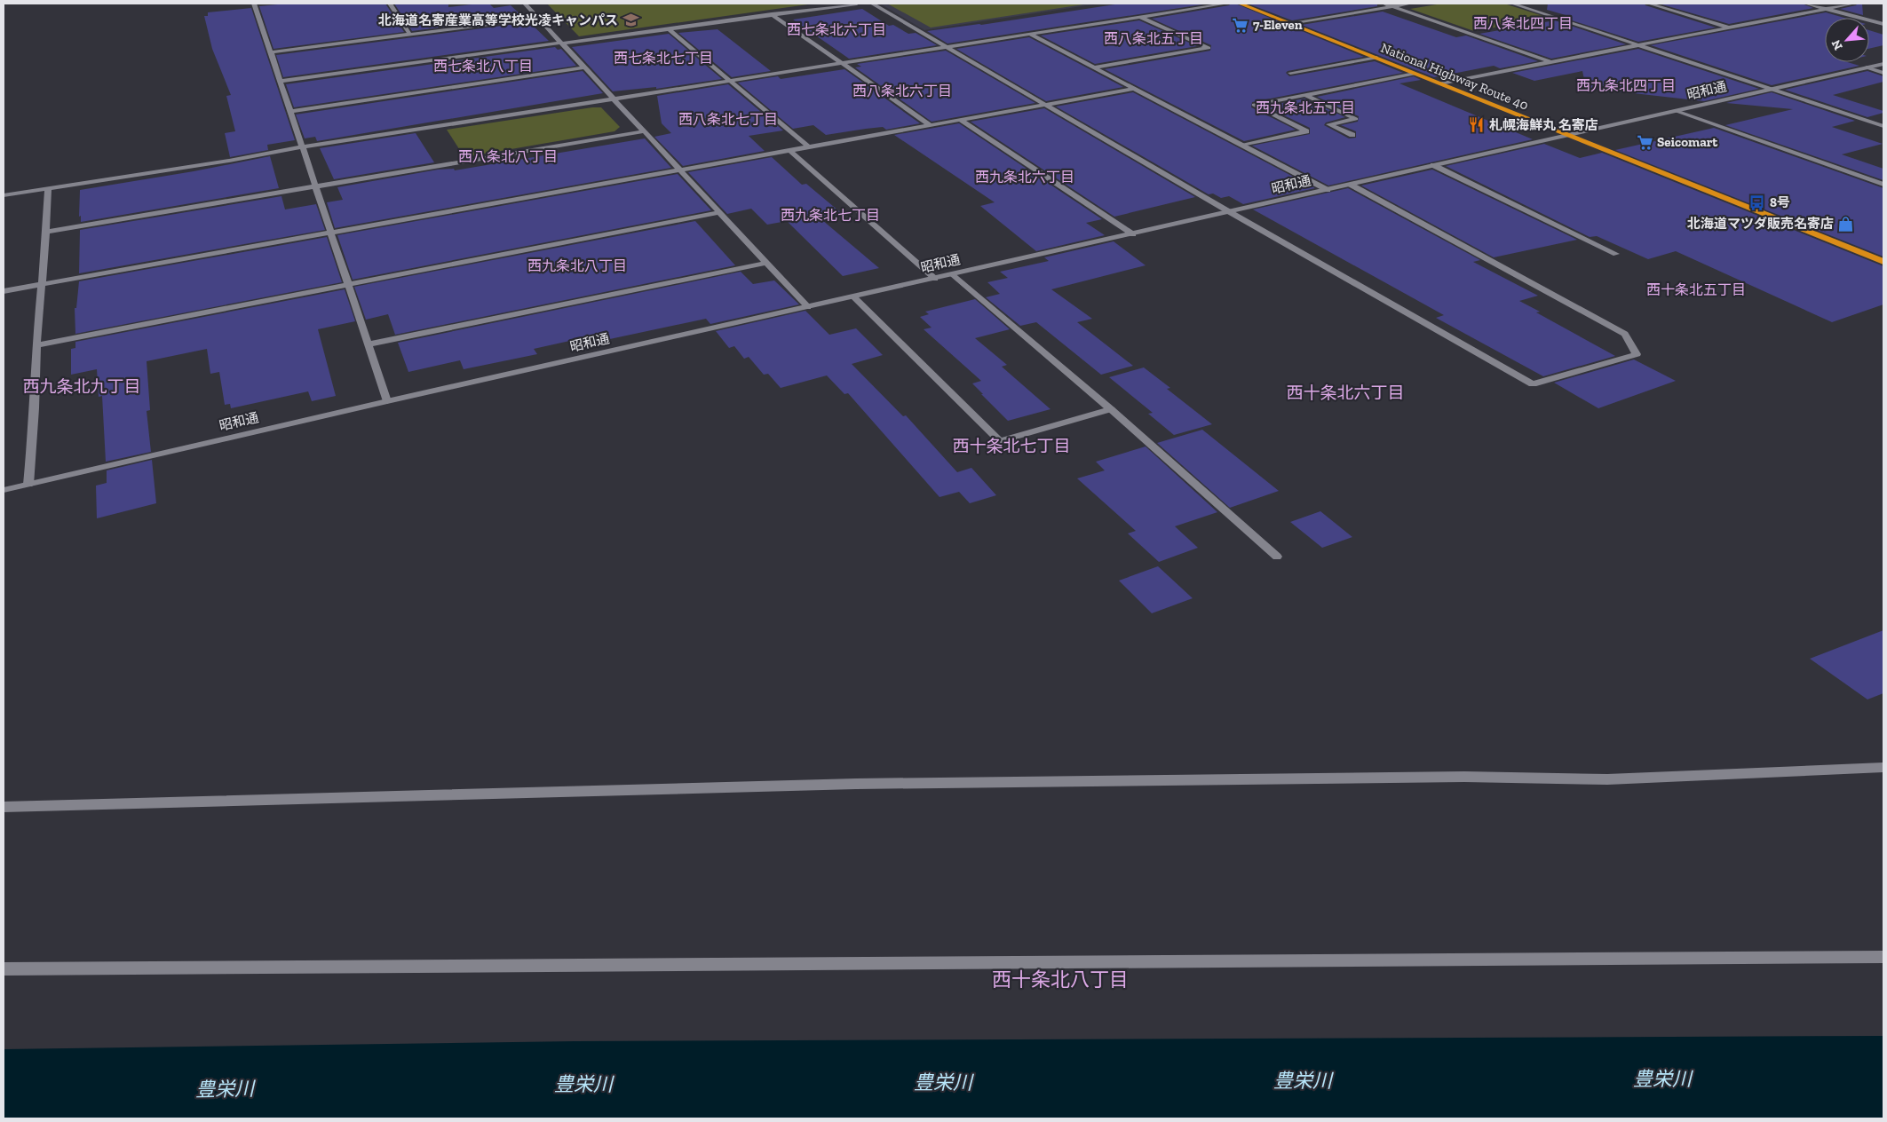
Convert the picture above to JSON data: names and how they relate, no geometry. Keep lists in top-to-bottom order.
{
  "streets": {
    "highway": ["National Highway Route 40"],
    "street": ["昭和通"]
  },
  "crossings": [
    ["National Highway Route 40", "昭和通"]
  ],
  "districts": [
    "西八条北四丁目",
    "西七条北六丁目",
    "西八条北五丁目",
    "西七条北七丁目",
    "西七条北八丁目",
    "西九条北四丁目",
    "西八条北六丁目",
    "西九条北五丁目",
    "西八条北七丁目",
    "西八条北八丁目",
    "西九条北六丁目",
    "西九条北七丁目",
    "西九条北八丁目",
    "西十条北五丁目",
    "西九条北九丁目",
    "西十条北六丁目",
    "西十条北七丁目",
    "西十条北八丁目"
  ],
  "water": ["豊栄川"],
  "places": {
    "school or university": ["北海道名寄産業高等学校光凌キャンパス"],
    "supermarket": ["7-Eleven", "Seicomart"],
    "restaurant": ["札幌海鮮丸 名寄店"],
    "bus stop": ["8号"],
    "shop": ["北海道マツダ販売名寄店"]
  },
  "north": "bottom left"
}
